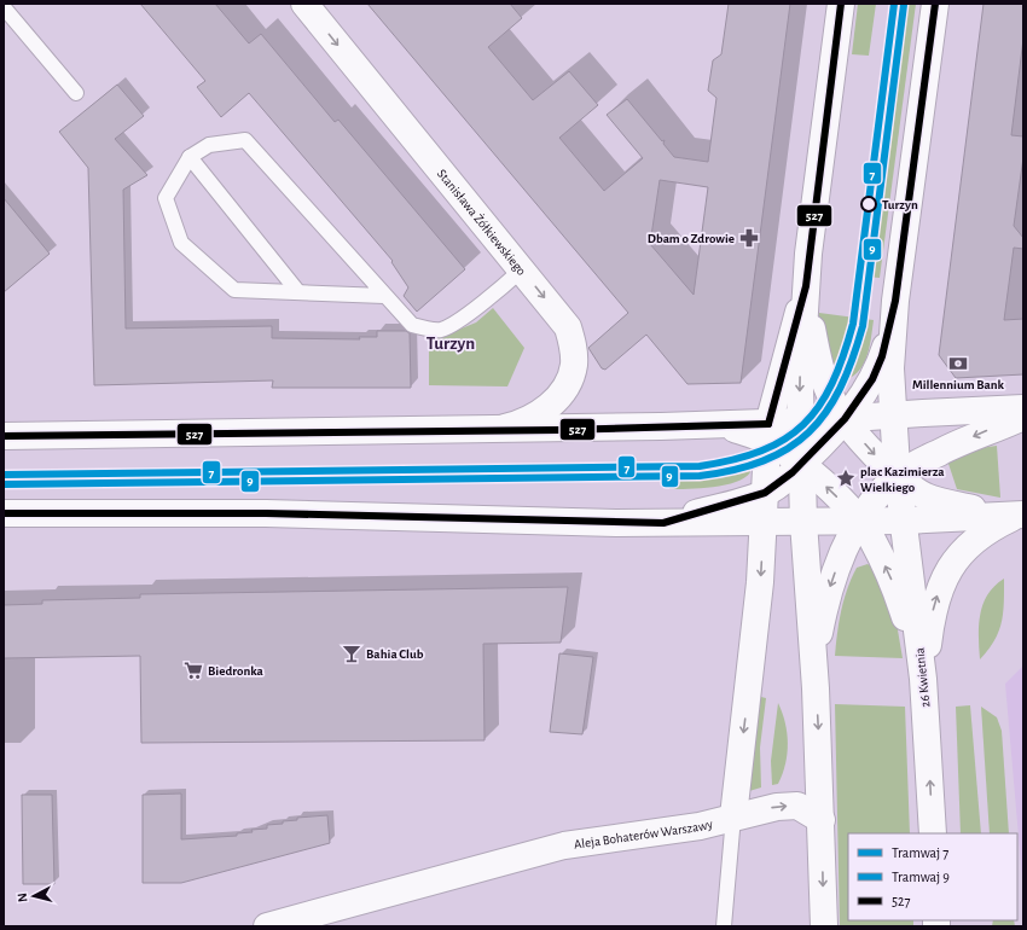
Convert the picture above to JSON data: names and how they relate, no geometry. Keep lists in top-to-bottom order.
{
  "streets": {
    "street": ["Stanisława Żółkiewskiego", "26 Kwietnia", "Aleja Bohaterów Warszawy"]
  },
  "one_way": ["Stanisława Żółkiewskiego"],
  "districts": ["Turzyn"],
  "places": {
    "other": ["Turzyn"],
    "pharmacy": ["Dbam o Zdrowie"],
    "bank": ["Millennium Bank"],
    "place": ["plac Kazimierza Wielkiego"],
    "bar": ["Bahia Club"],
    "supermarket": ["Biedronka"]
  },
  "lines": ["tram line 7", "transit line 527", "tram line 9"],
  "legend": ["Tramwaj 7", "Tramwaj 9", "527"],
  "north": "left"
}
